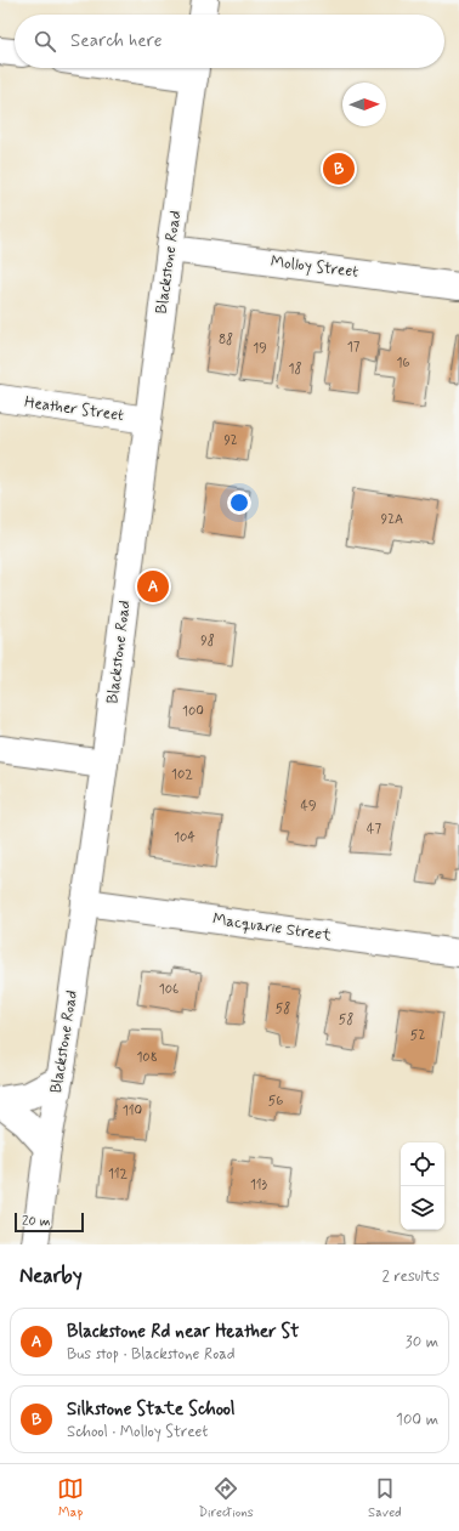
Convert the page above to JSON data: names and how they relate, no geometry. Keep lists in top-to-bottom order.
{
  "streets": {
    "street": [
      "Blackstone Road",
      "Molloy Street",
      "Heather Street",
      "Macquarie Street"
    ]
  },
  "crossings": [
    ["Blackstone Road", "Molloy Street"],
    ["Blackstone Road", "Heather Street"],
    ["Blackstone Road", "Macquarie Street"]
  ],
  "house_numbers": [
    "88",
    "17",
    "19",
    "16",
    "18",
    "92",
    "92A",
    "98",
    "100",
    "102",
    "49",
    "47",
    "104",
    "106",
    "58",
    "58",
    "52",
    "108",
    "56",
    "110",
    "112",
    "113"
  ],
  "scale_bar": "20 m",
  "north": "right",
  "page": {
    "search": "Search here",
    "pins": ["B", "A"],
    "scale": "20 m",
    "heading": ["Nearby", "2 results"],
    "list": [
      {
        "mark": "A",
        "name": "Blackstone Rd near Heather St",
        "note": "Bus stop · Blackstone Road",
        "value": "30 m"
      },
      {
        "mark": "B",
        "name": "Silkstone State School",
        "note": "School · Molloy Street",
        "value": "100 m"
      }
    ],
    "nav": ["Map", "Directions", "Saved"]
  }
}
